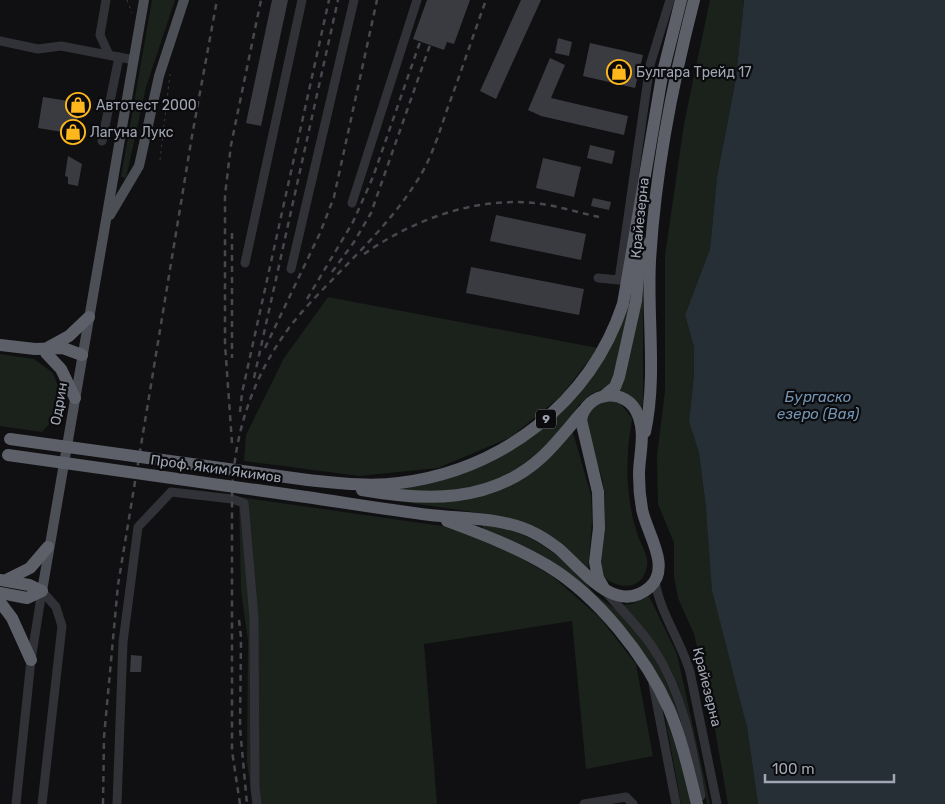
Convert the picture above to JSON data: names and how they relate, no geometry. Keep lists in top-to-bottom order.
{
  "streets": {
    "highway": ["Крайезерна", "9", "Проф. Яким Якимов"],
    "main road": ["Одрин"]
  },
  "crossings": [
    ["9", "Проф. Яким Якимов"]
  ],
  "water": ["Бургаско езеро (Вая)"],
  "places": {
    "shop": ["Булгара Трейд 17", "Автотест 2000", "Лагуна Лукс"]
  },
  "scale_bar": "100 m"
}
